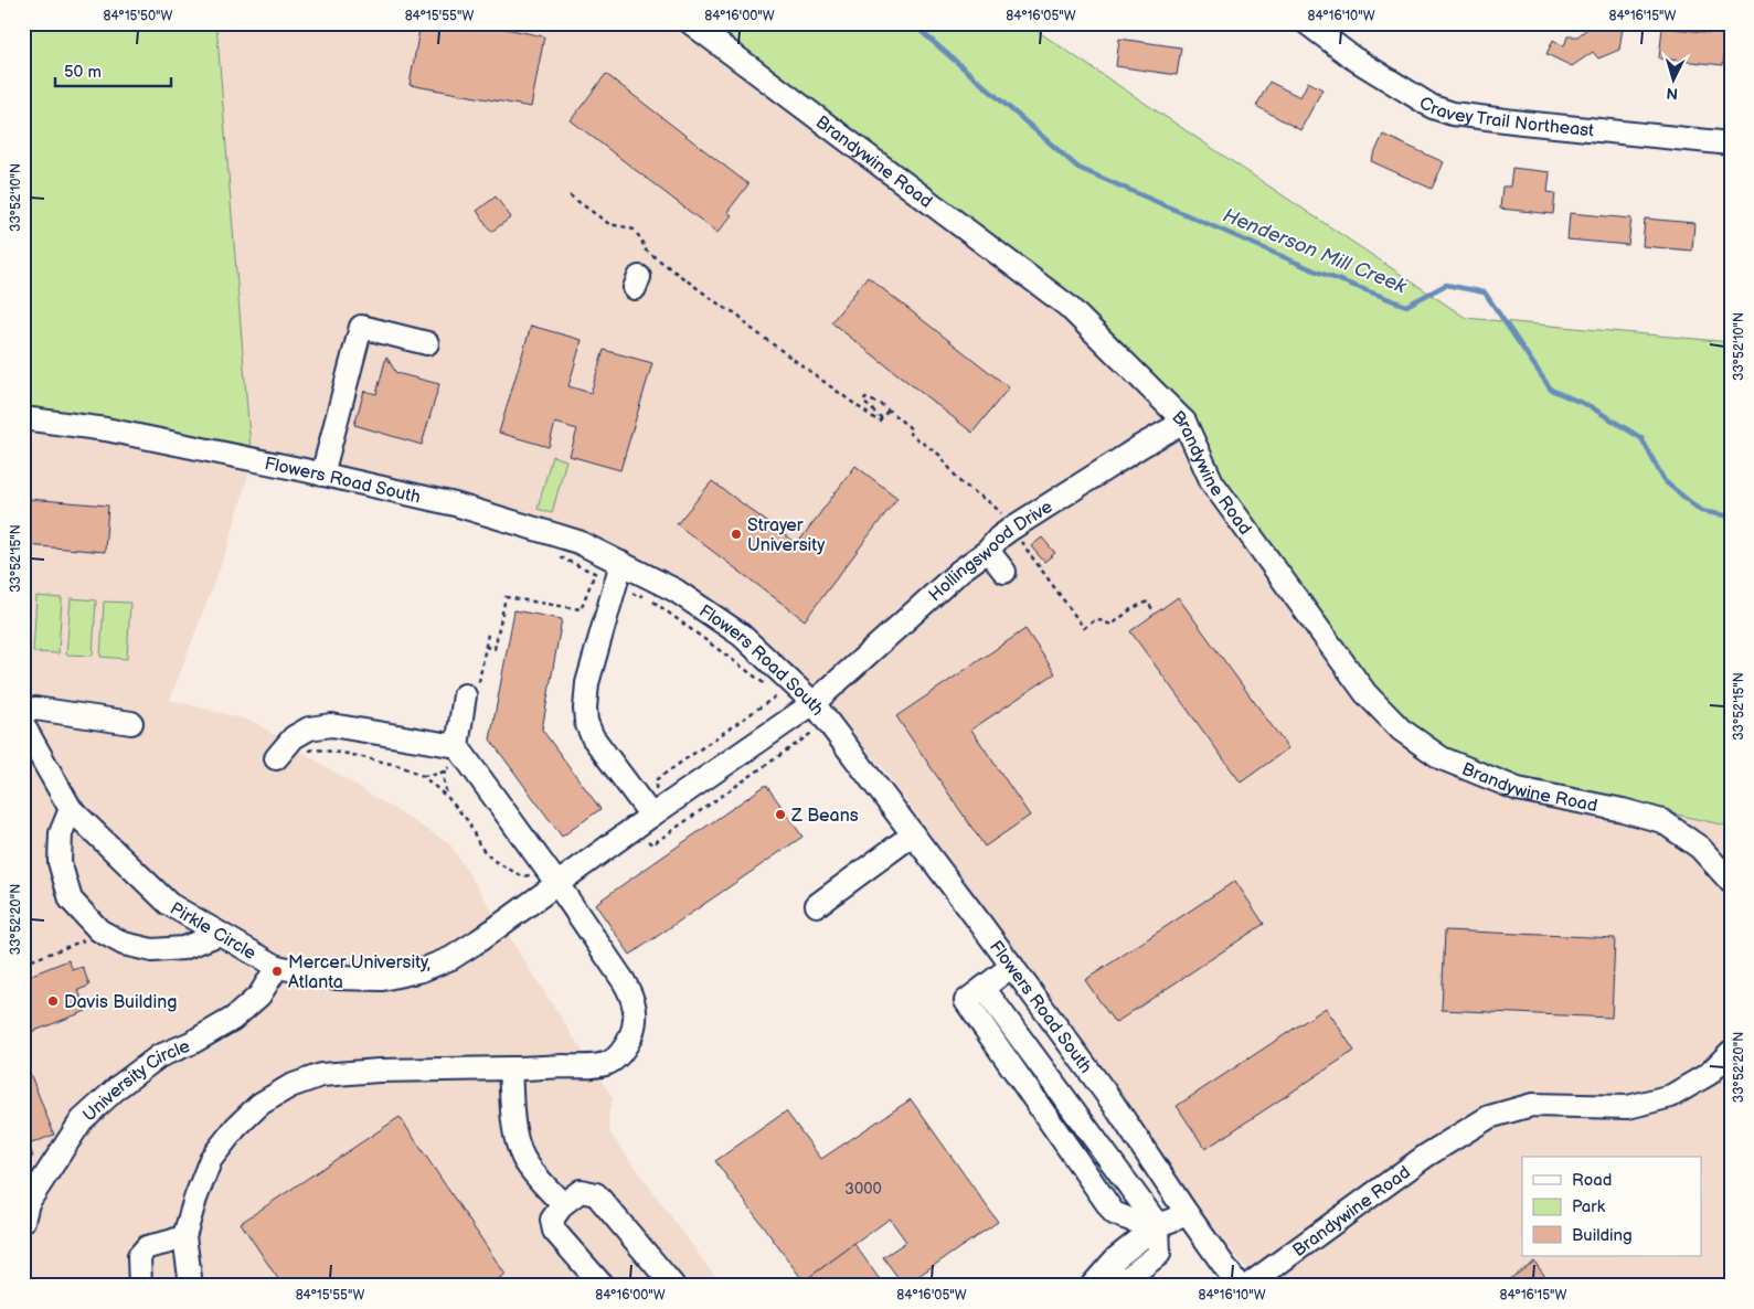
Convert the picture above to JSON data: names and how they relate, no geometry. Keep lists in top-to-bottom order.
{
  "streets": {
    "street": [
      "Cravey Trail Northeast",
      "Brandywine Road",
      "Flowers Road South",
      "Hollingswood Drive",
      "Pirkle Circle",
      "University Circle"
    ]
  },
  "crossings": [
    ["Brandywine Road", "Hollingswood Drive"],
    ["Flowers Road South", "Hollingswood Drive"],
    ["Hollingswood Drive", "Pirkle Circle"],
    ["Pirkle Circle", "University Circle"]
  ],
  "water": ["Henderson Mill Creek"],
  "places": [
    "Strayer University",
    "Z Beans",
    "Mercer University, Atlanta",
    "Davis Building"
  ],
  "house_numbers": ["3000"],
  "legend": ["Road", "Park", "Building"],
  "scale_bar": "50 m",
  "north": "bottom",
  "coordinates": [
    "84°15'50\"W",
    "84°15'55\"W",
    "84°16'00\"W",
    "84°16'05\"W",
    "84°16'10\"W",
    "84°16'15\"W",
    "33°52'10\"N",
    "33°52'15\"N",
    "33°52'20\"N"
  ]
}
